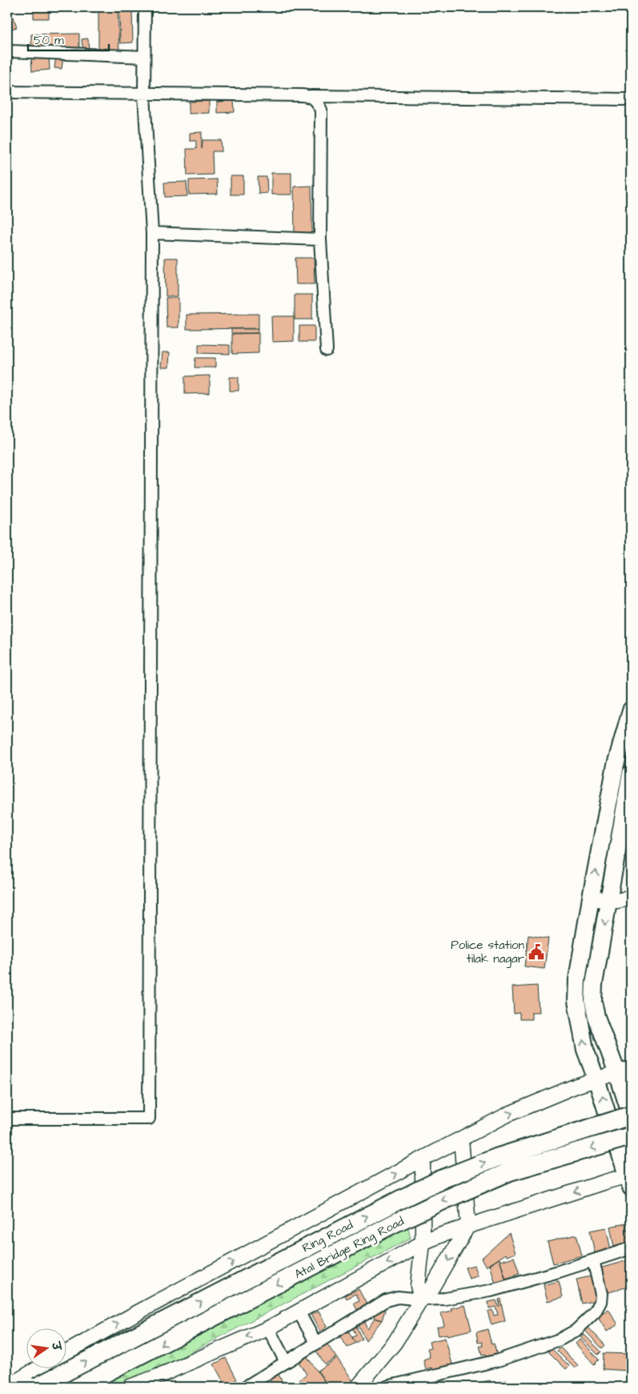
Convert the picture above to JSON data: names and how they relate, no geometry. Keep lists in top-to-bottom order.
{
  "streets": {
    "main road": ["Ring Road", "Atal Bridge Ring Road"]
  },
  "one_way": ["Ring Road", "Atal Bridge Ring Road"],
  "places": {
    "public building": ["Police station tilak nagar"]
  },
  "scale_bar": "50 m",
  "north": "right"
}
